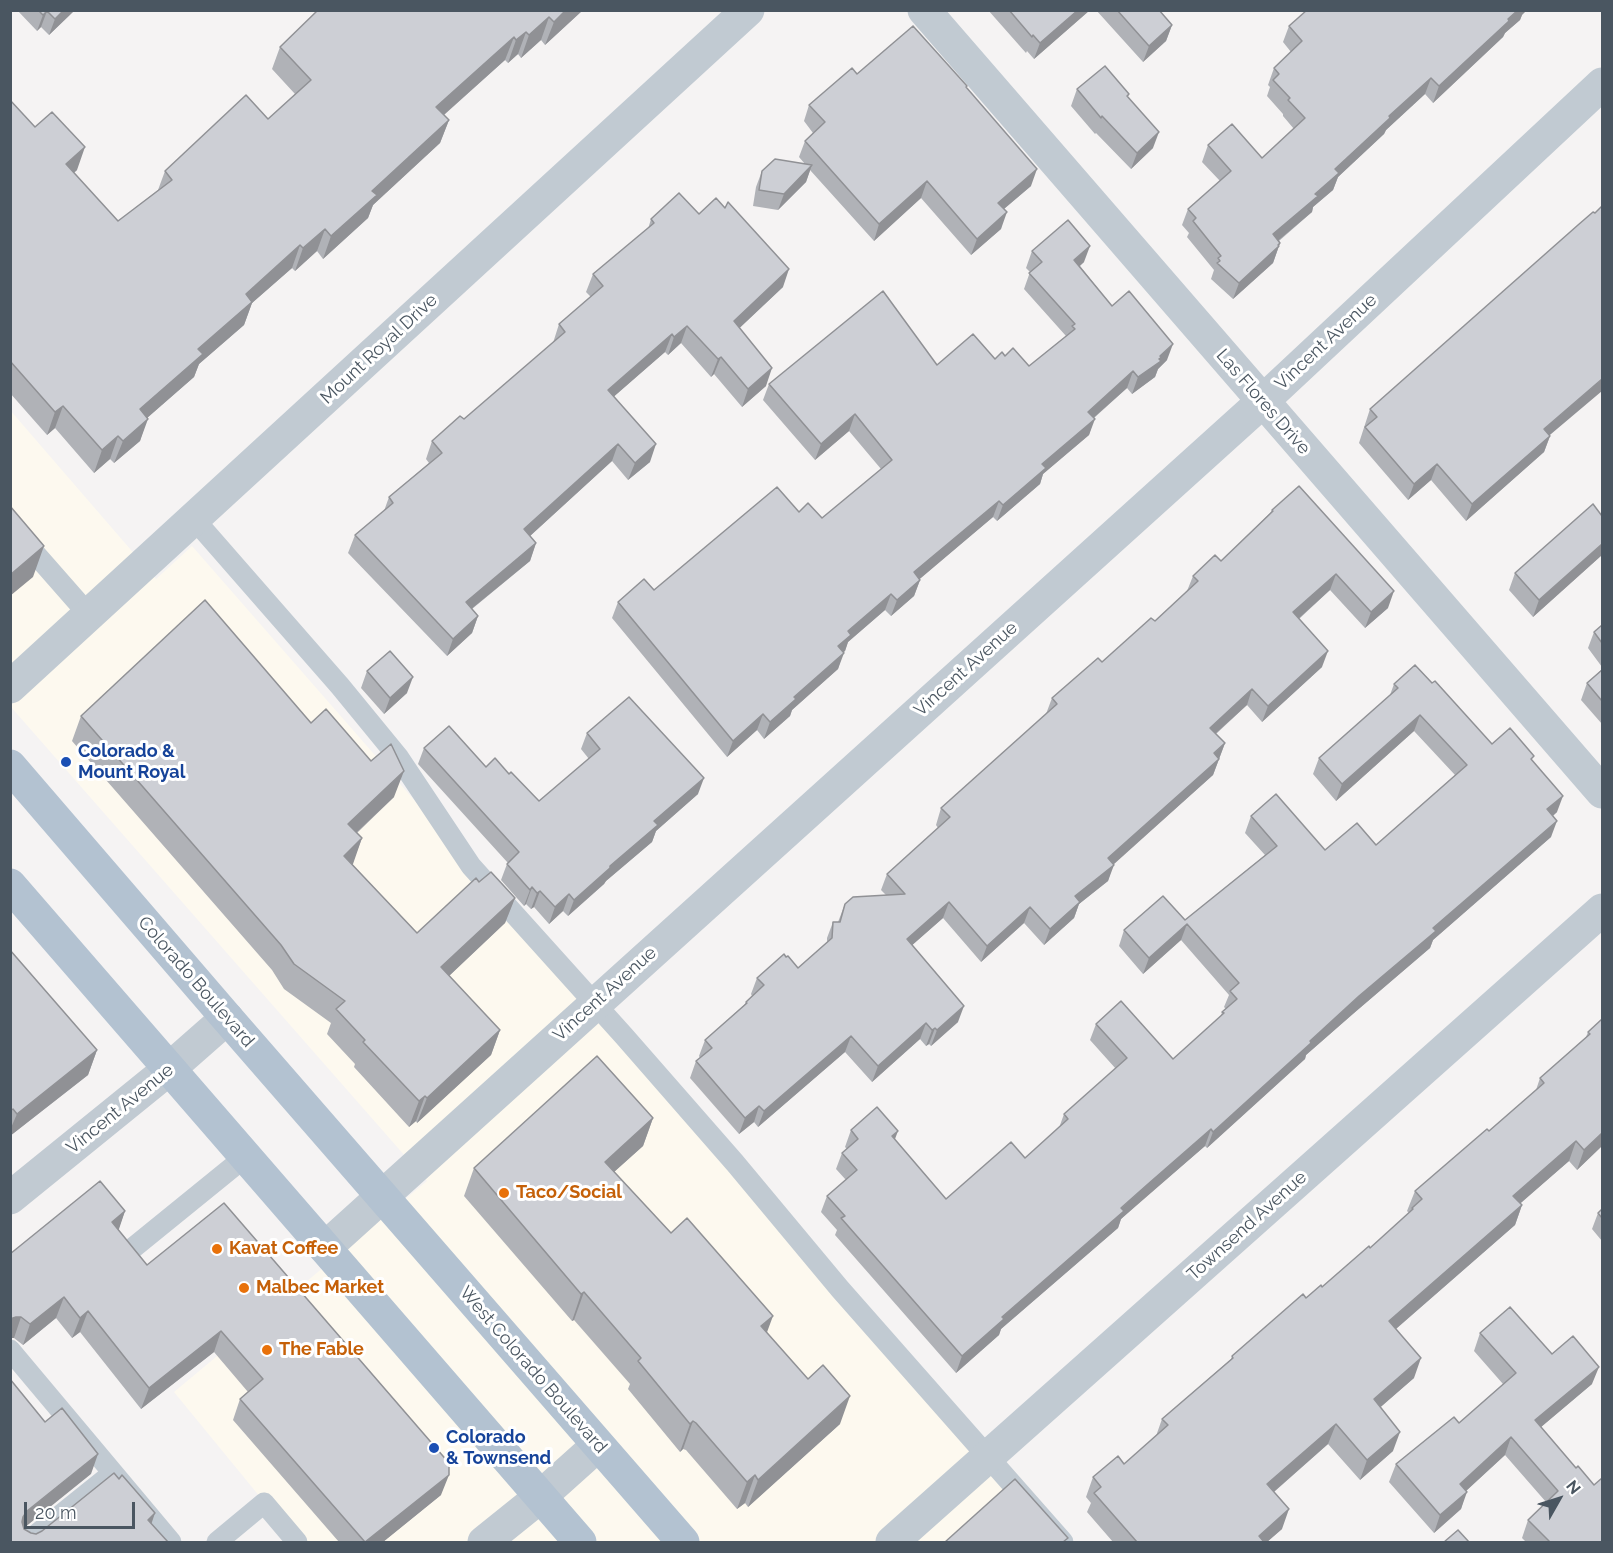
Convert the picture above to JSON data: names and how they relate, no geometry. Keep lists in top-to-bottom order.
{
  "streets": {
    "main road": ["Colorado Boulevard", "West Colorado Boulevard"],
    "street": [
      "Vincent Avenue",
      "Mount Royal Drive",
      "Las Flores Drive",
      "Townsend Avenue"
    ]
  },
  "crossings": [
    ["Vincent Avenue", "Las Flores Drive"],
    ["Vincent Avenue", "Colorado Boulevard"],
    ["Vincent Avenue", "West Colorado Boulevard"],
    ["Colorado Boulevard", "West Colorado Boulevard"]
  ],
  "places": [
    "Colorado & Mount Royal",
    "Taco/Social",
    "Kavat Coffee",
    "Malbec Market",
    "The Fable",
    "Colorado & Townsend"
  ],
  "scale_bar": "20 m",
  "north": "top right"
}
